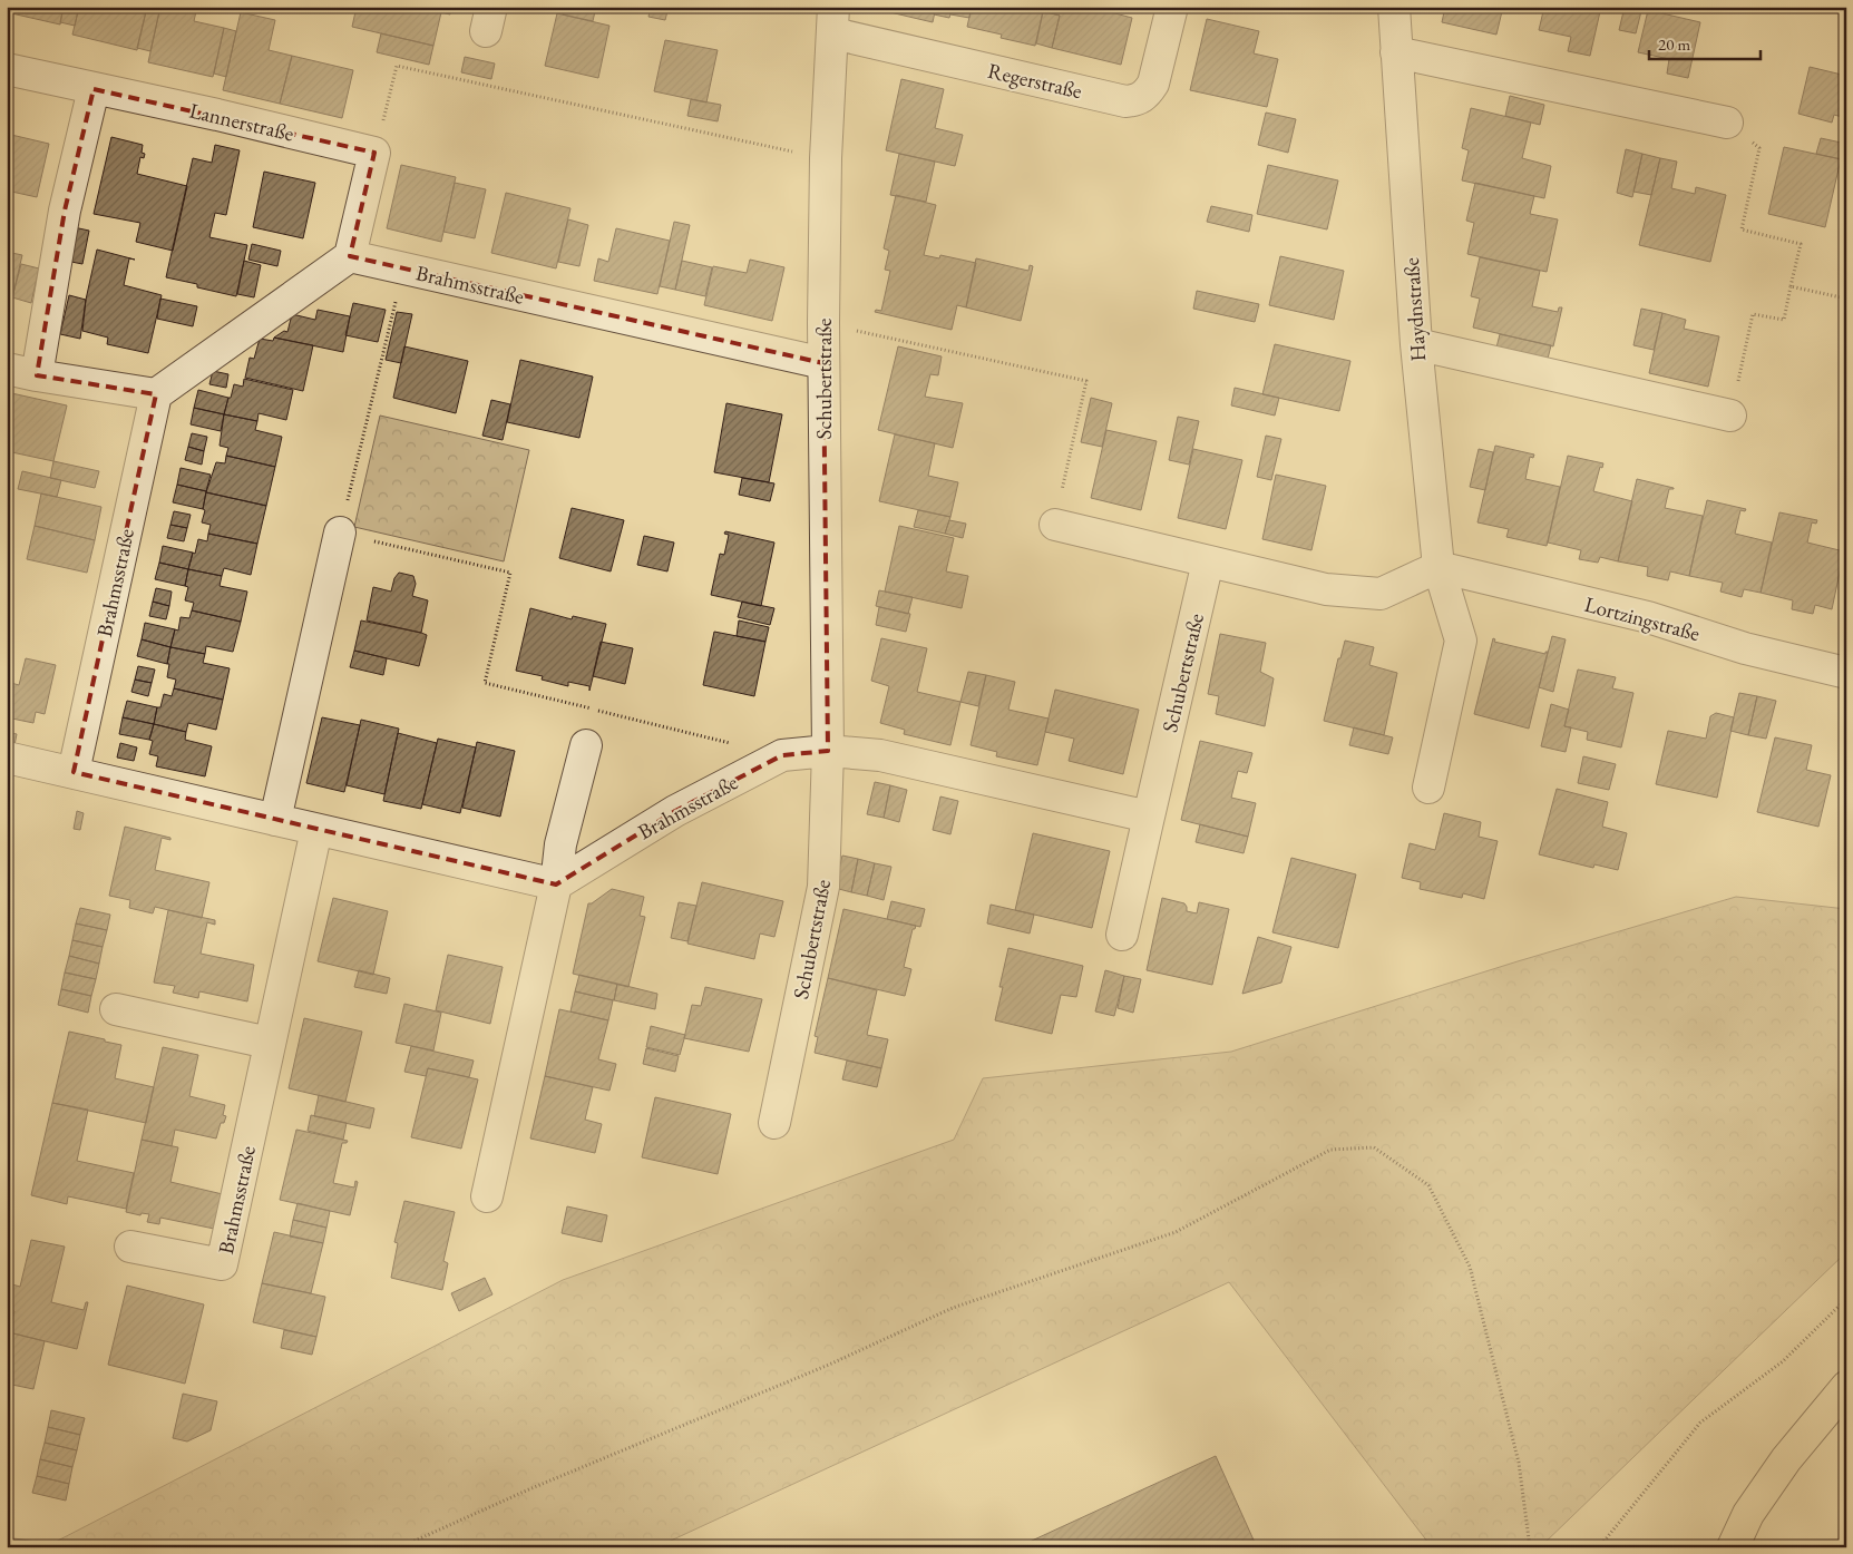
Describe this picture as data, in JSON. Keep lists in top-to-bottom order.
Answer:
{
  "streets": {
    "street": [
      "Regerstraße",
      "Lannerstraße",
      "Brahmsstraße",
      "Haydnstraße",
      "Schubertstraße",
      "Lortzingstraße"
    ]
  },
  "crossings": [
    ["Regerstraße", "Schubertstraße"],
    ["Brahmsstraße", "Schubertstraße"],
    ["Haydnstraße", "Lortzingstraße"]
  ],
  "scale_bar": "20 m"
}
